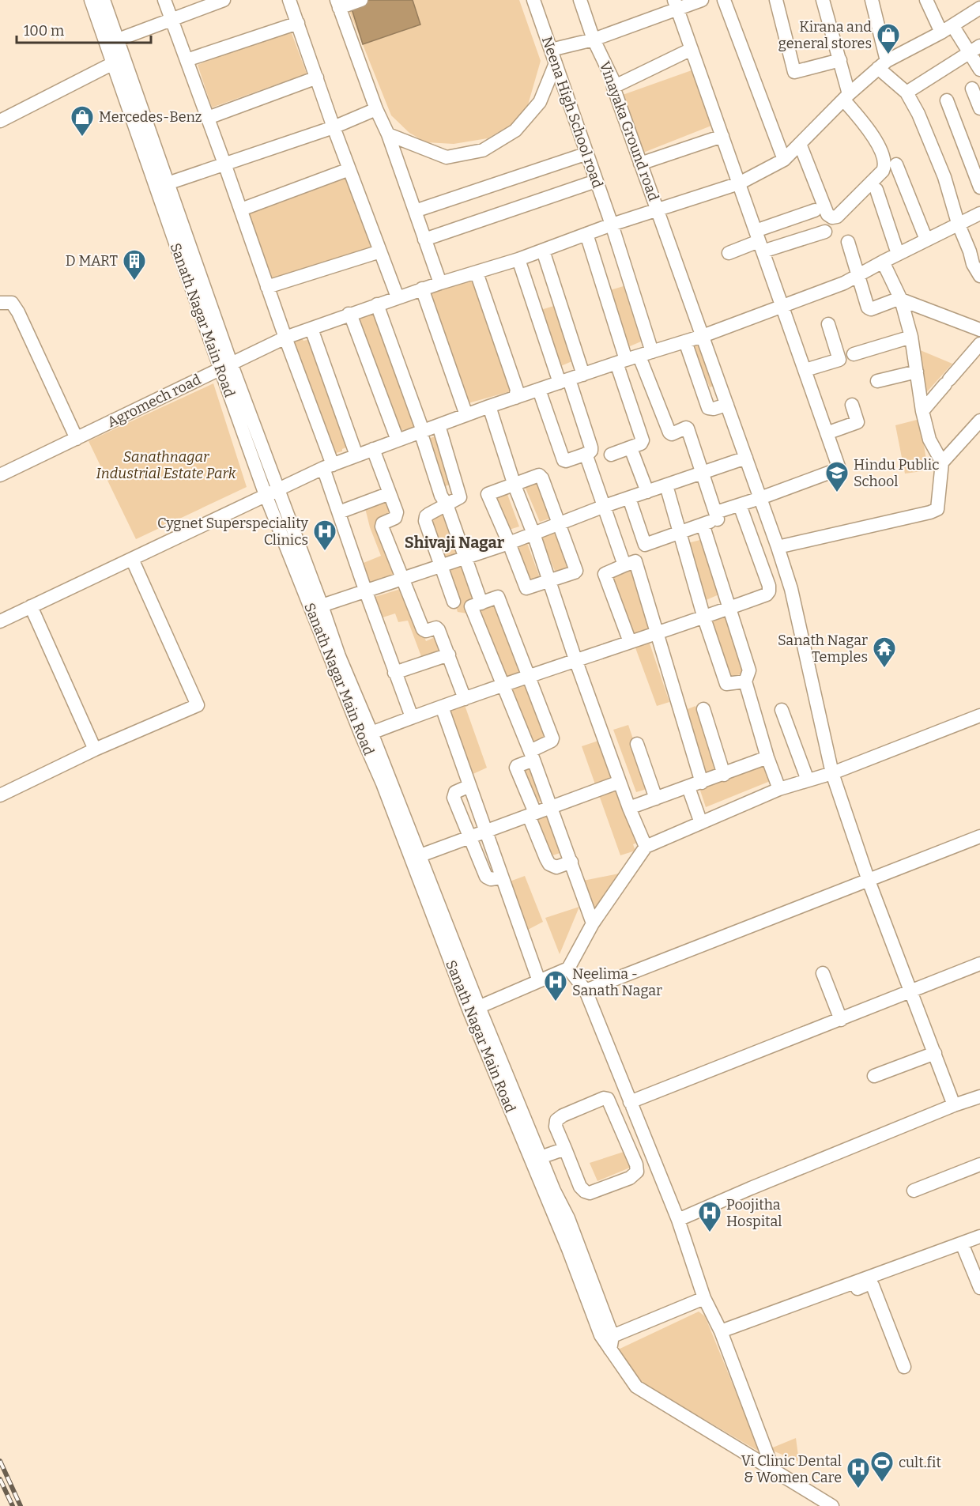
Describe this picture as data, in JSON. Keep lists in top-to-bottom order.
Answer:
{
  "streets": {
    "street": [
      "Neena High School road",
      "Vinayaka Ground road",
      "Sanath Nagar Main Road",
      "Agromech road"
    ]
  },
  "crossings": [
    ["Neena High School road", "Agromech road"],
    ["Vinayaka Ground road", "Agromech road"],
    ["Sanath Nagar Main Road", "Agromech road"]
  ],
  "districts": ["Shivaji Nagar"],
  "parks": ["Sanathnagar Industrial Estate Park"],
  "places": {
    "shop": ["Kirana and general stores", "Mercedes-Benz"],
    "building": ["D MART"],
    "school or university": ["Hindu Public School"],
    "hospital": [
      "Cygnet Superspeciality Clinics",
      "Neelima - Sanath Nagar",
      "Poojitha Hospital",
      "Vi Clinic Dental & Women Care"
    ],
    "temple": ["Sanath Nagar Temples"],
    "sports": ["cult.fit"]
  },
  "scale_bar": "100 m"
}
